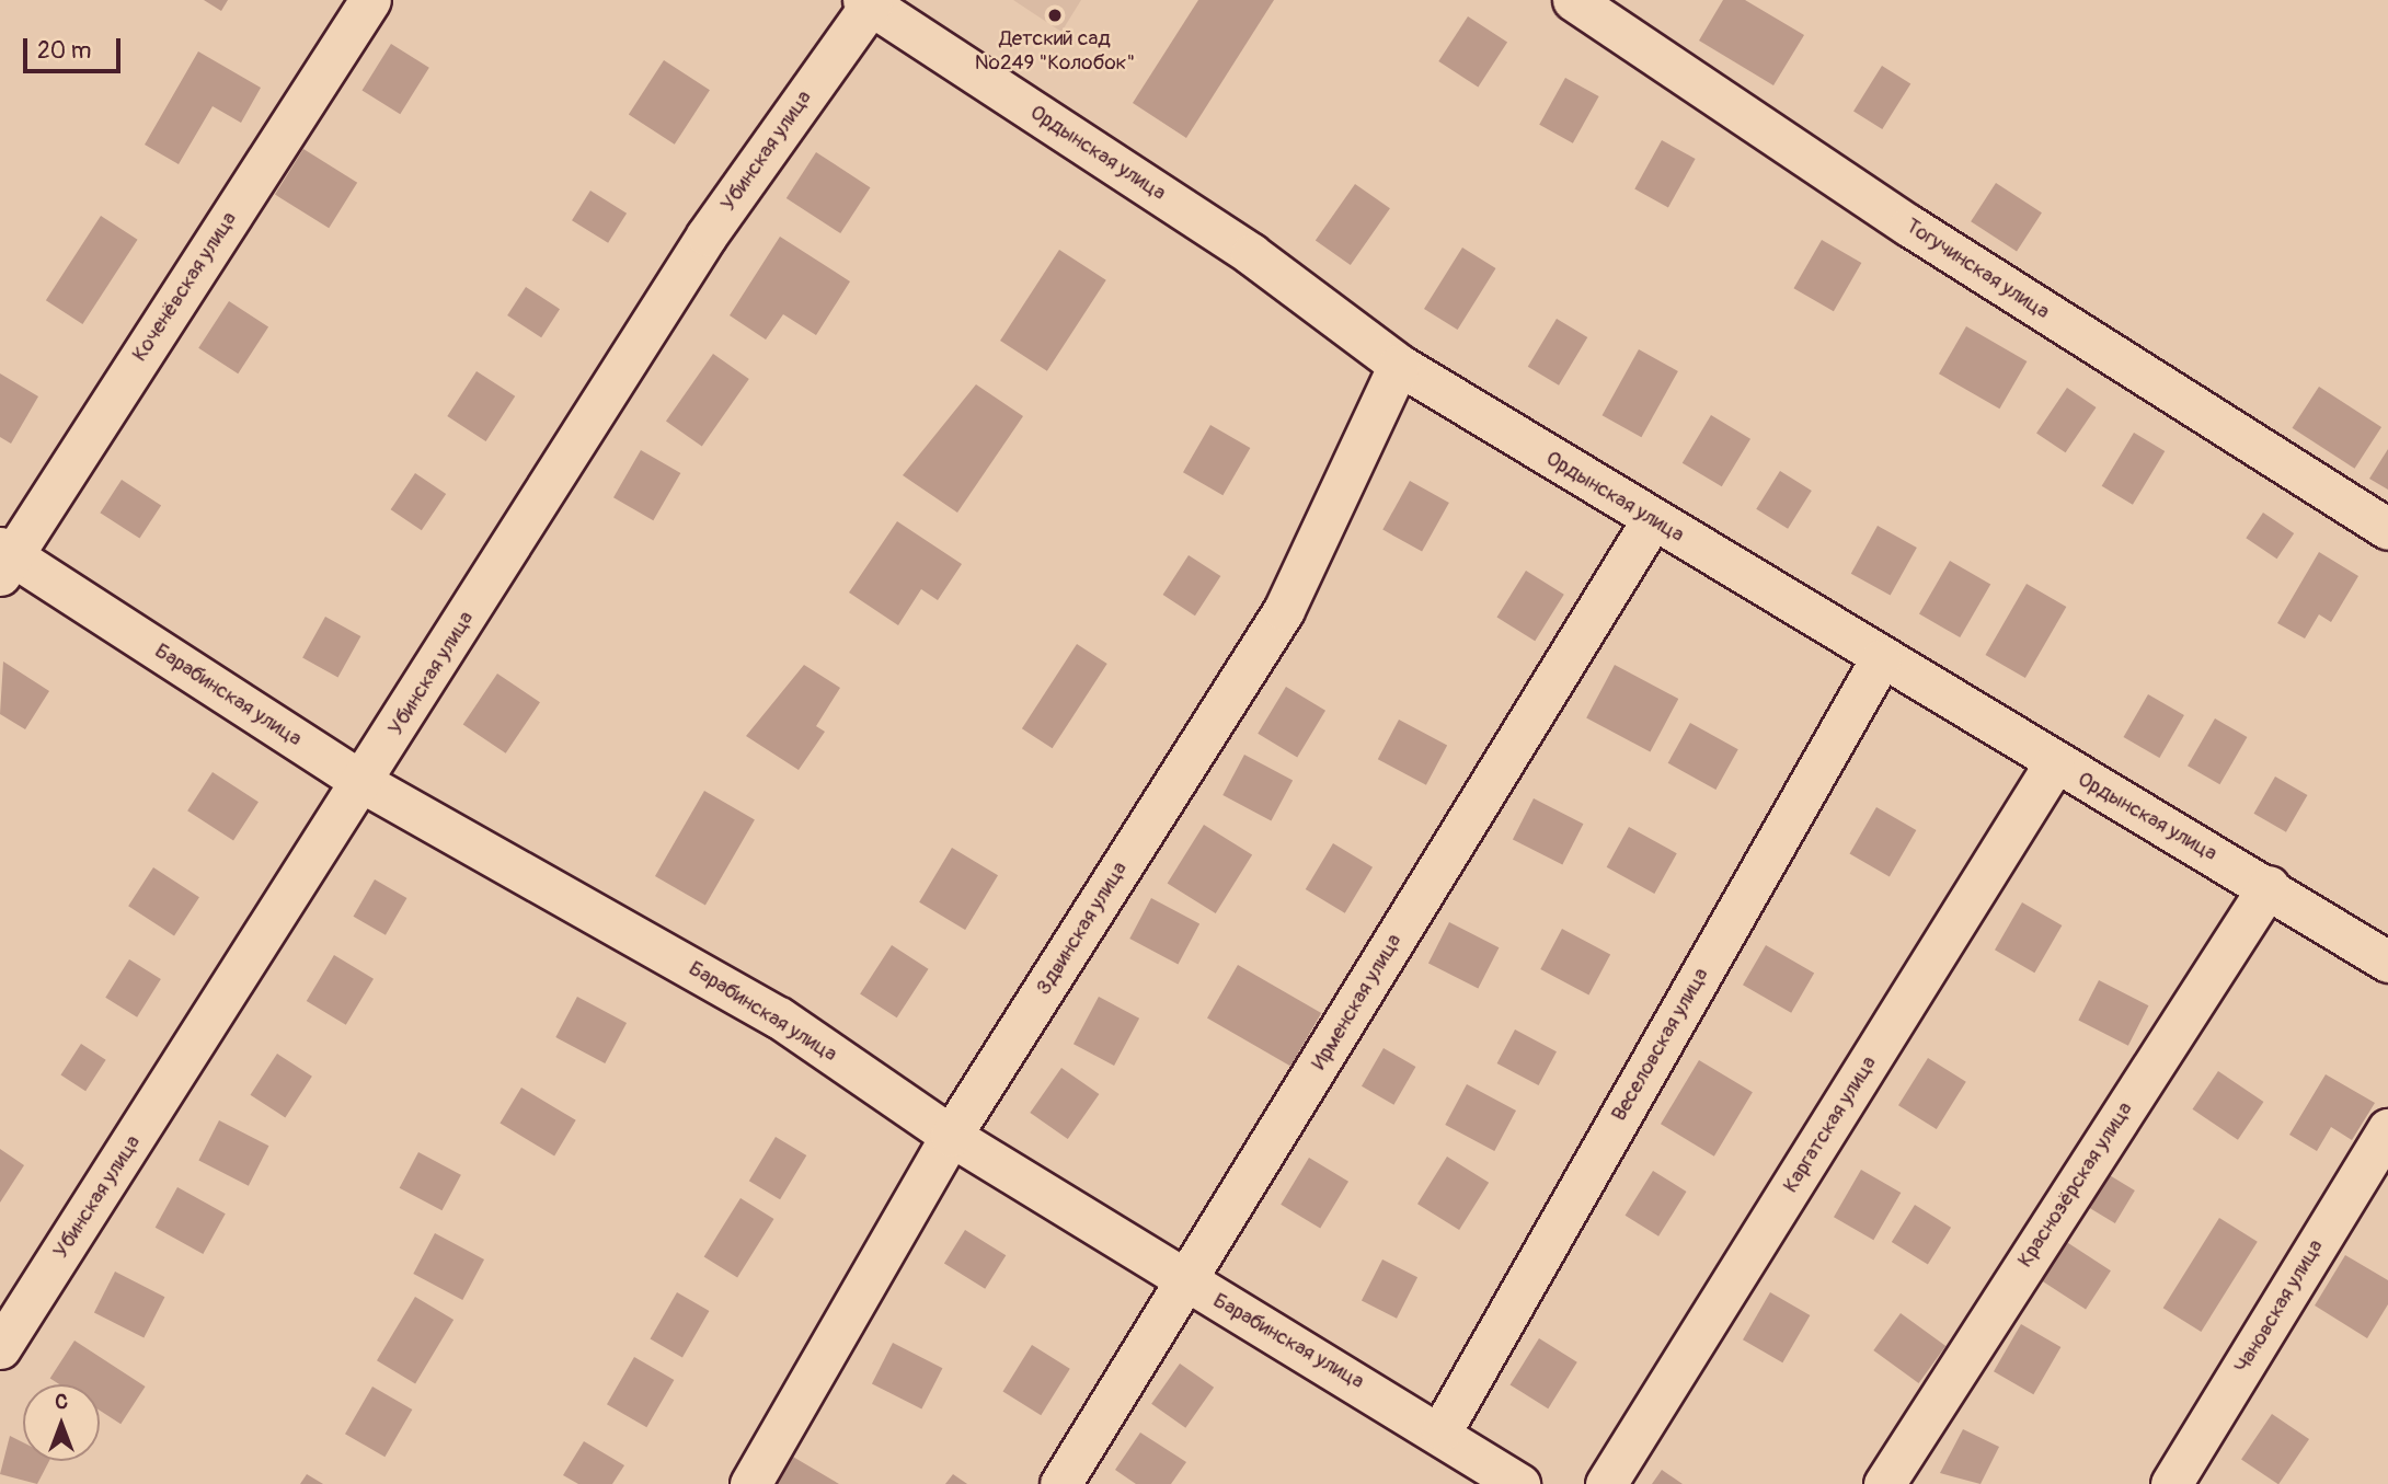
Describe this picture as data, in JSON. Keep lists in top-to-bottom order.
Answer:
{
  "streets": {
    "street": [
      "Убинская улица",
      "Ордынская улица",
      "Тогучинская улица",
      "Коченёвская улица",
      "Барабинская улица",
      "Здвинская улица",
      "Ирменская улица",
      "Веселовская улица",
      "Каргатская улица",
      "Краснозёрская улица",
      "Чановская улица"
    ]
  },
  "crossings": [
    ["Убинская улица", "Ордынская улица"],
    ["Убинская улица", "Барабинская улица"],
    ["Ордынская улица", "Здвинская улица"],
    ["Ордынская улица", "Ирменская улица"],
    ["Ордынская улица", "Веселовская улица"],
    ["Ордынская улица", "Каргатская улица"],
    ["Ордынская улица", "Краснозёрская улица"],
    ["Коченёвская улица", "Барабинская улица"],
    ["Барабинская улица", "Здвинская улица"],
    ["Барабинская улица", "Ирменская улица"],
    ["Барабинская улица", "Веселовская улица"]
  ],
  "places": ["Детский сад №249 \"Колобок\""],
  "scale_bar": "20 m",
  "north": "top"
}
